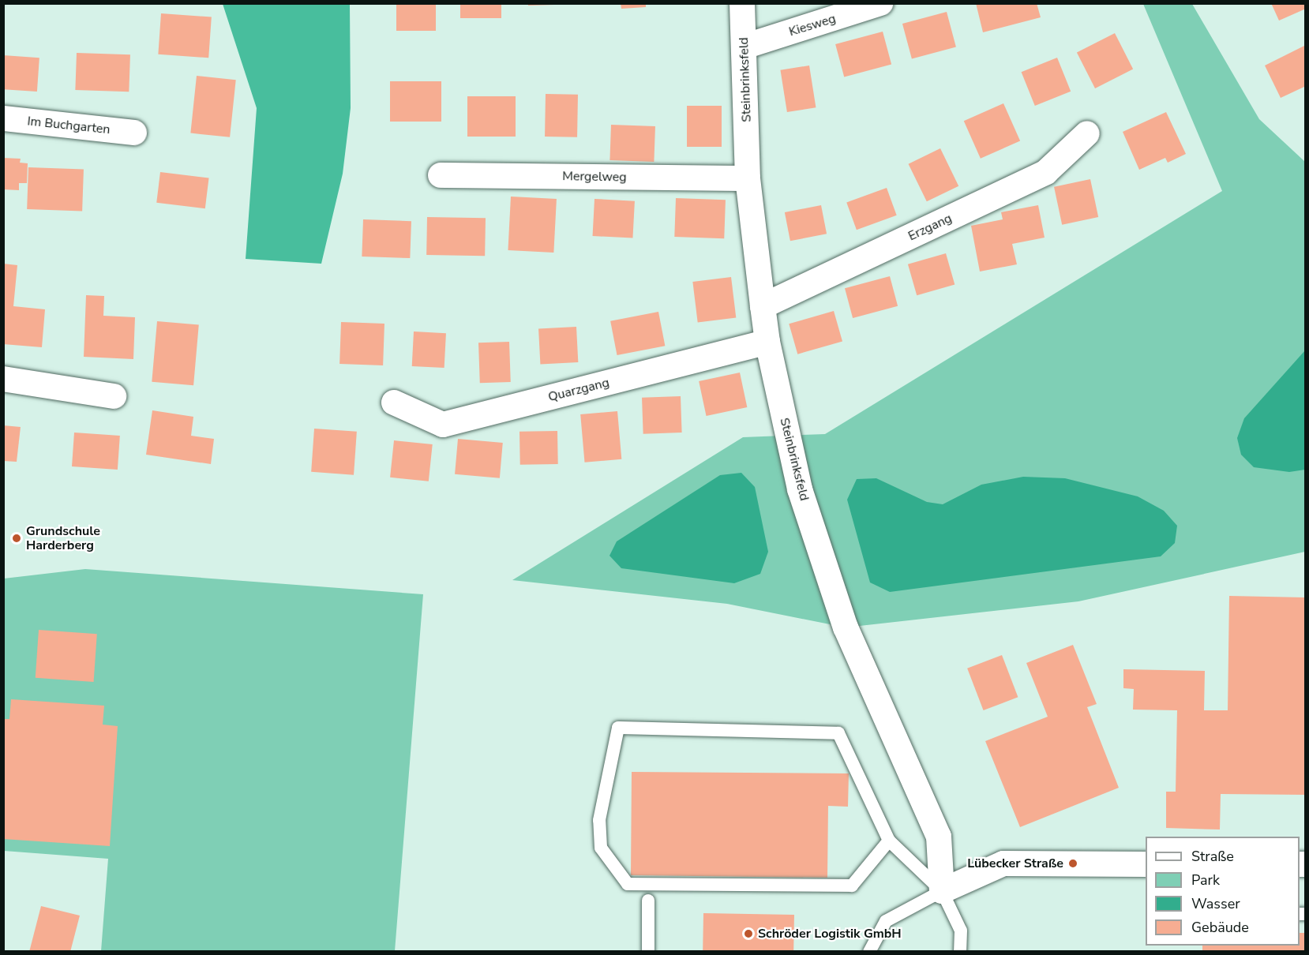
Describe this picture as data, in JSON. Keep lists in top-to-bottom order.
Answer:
{
  "streets": {
    "street": [
      "Kiesweg",
      "Steinbrinksfeld",
      "Im Buchgarten",
      "Mergelweg",
      "Erzgang",
      "Quarzgang"
    ]
  },
  "crossings": [
    ["Kiesweg", "Steinbrinksfeld"],
    ["Steinbrinksfeld", "Mergelweg"],
    ["Steinbrinksfeld", "Erzgang"],
    ["Steinbrinksfeld", "Quarzgang"]
  ],
  "places": ["Grundschule Harderberg", "Lübecker Straße", "Schröder Logistik GmbH"],
  "legend": [
    "Straße",
    "Park",
    "Wasser",
    "Gebäude"
  ]
}
